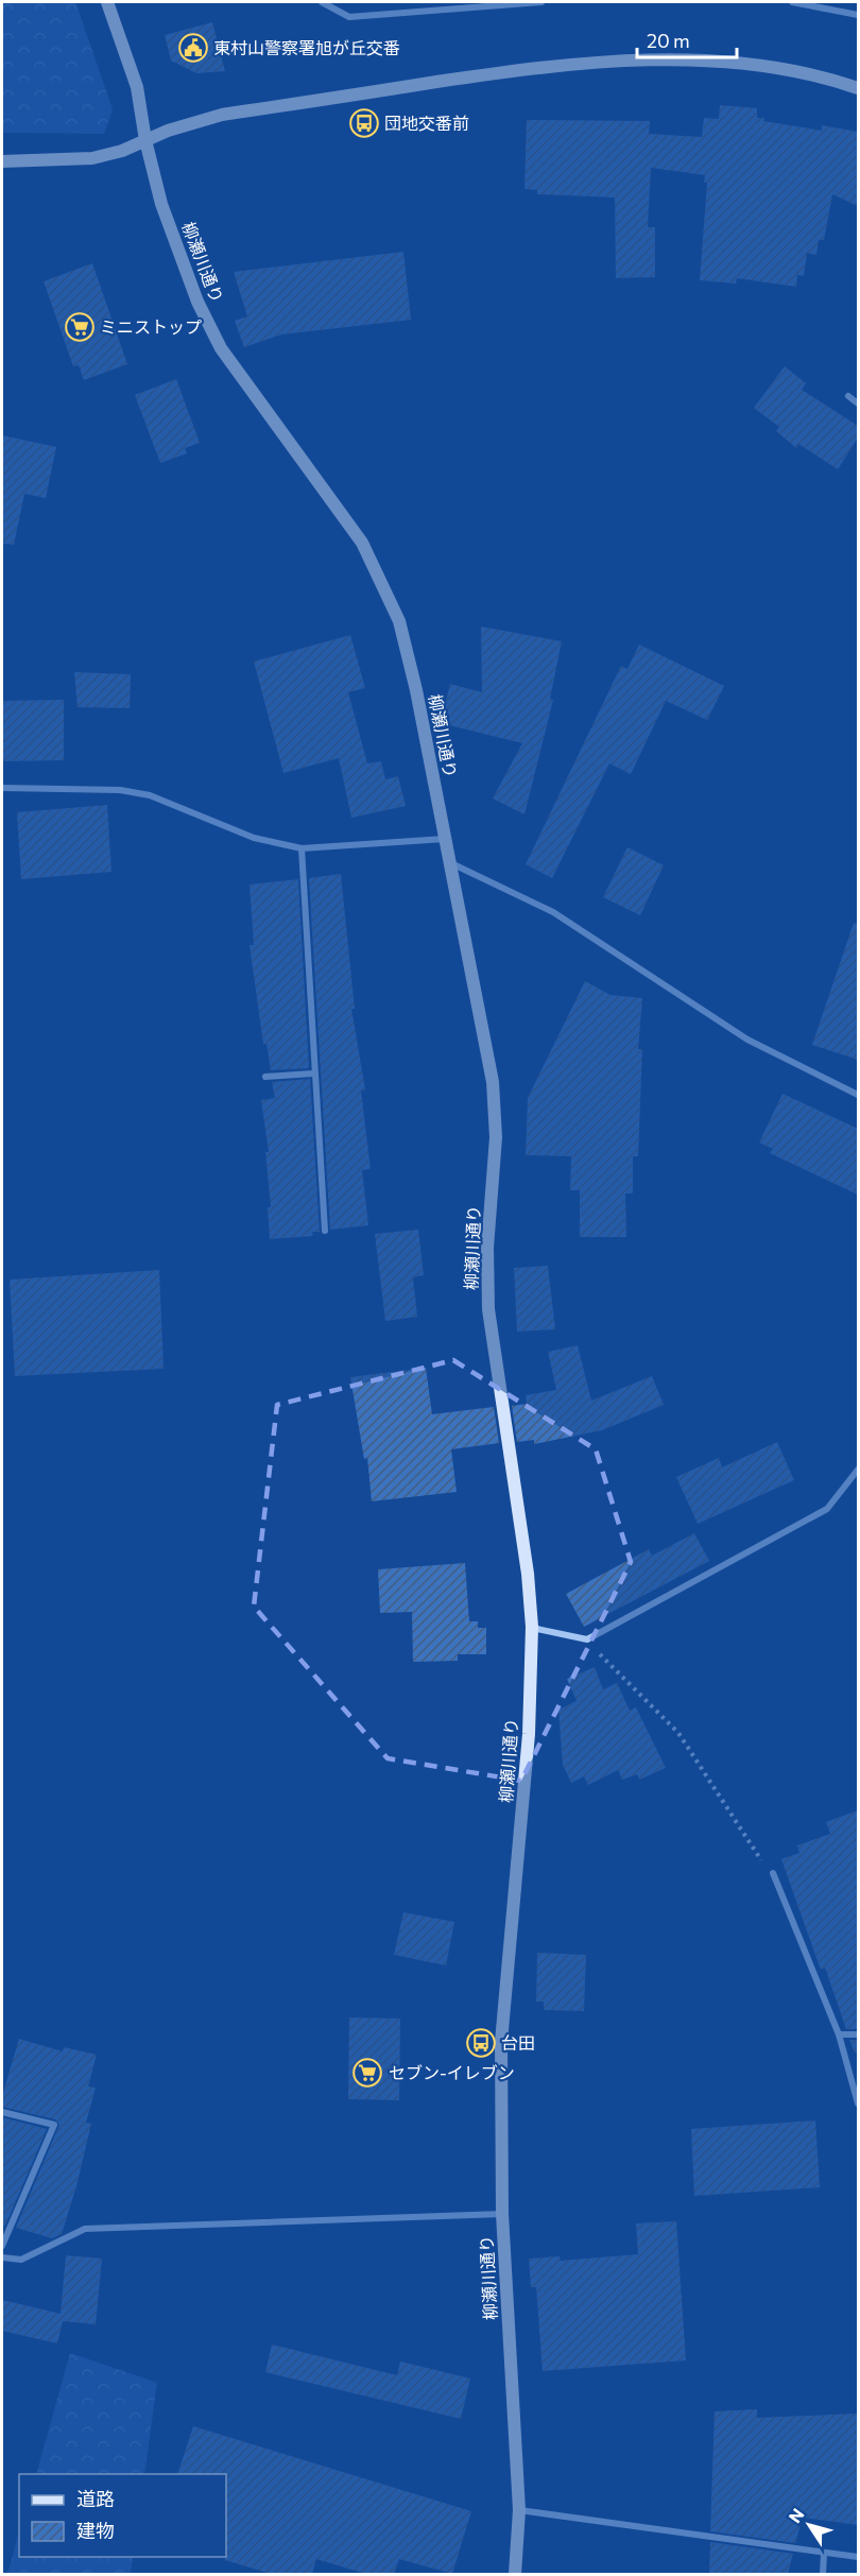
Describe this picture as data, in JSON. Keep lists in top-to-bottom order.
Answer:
{
  "streets": {
    "street": ["柳瀬川通り"]
  },
  "places": {
    "public building": ["東村山警察署旭が丘交番"],
    "bus stop": ["団地交番前", "台田"],
    "supermarket": ["ミニストップ", "セブン-イレブン"]
  },
  "legend": ["道路", "建物"],
  "scale_bar": "20 m",
  "north": "top left"
}
